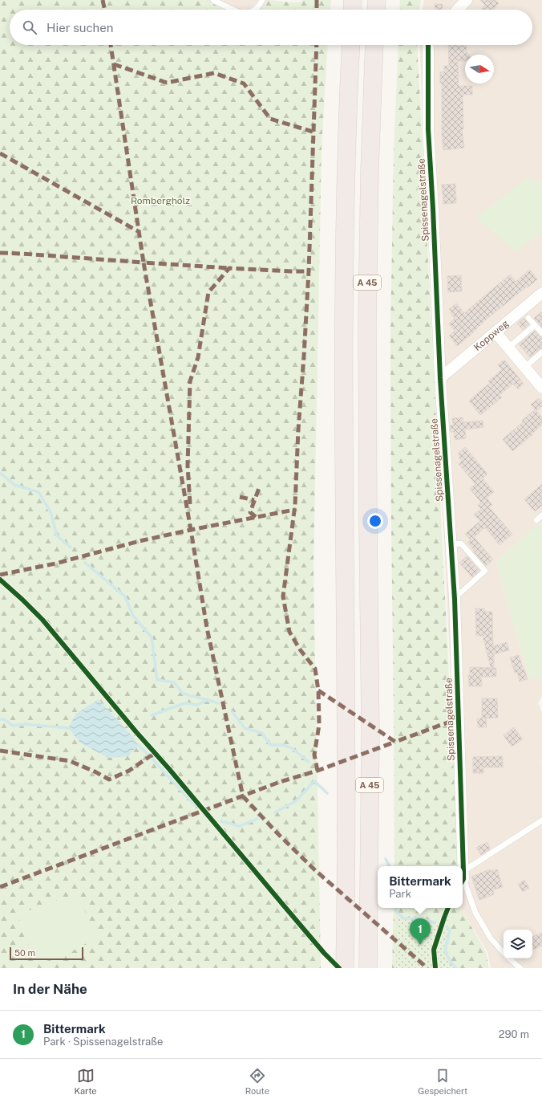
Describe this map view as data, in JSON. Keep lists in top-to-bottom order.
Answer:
{
  "streets": {
    "highway": ["A 45"],
    "street": ["Spissenagelstraße", "Koppweg"]
  },
  "crossings": [
    ["Spissenagelstraße", "Koppweg"]
  ],
  "parks": ["Rombergholz"],
  "scale_bar": "50 m",
  "north": "right",
  "page": {
    "search": "Hier suchen",
    "popup": ["Bittermark", "Park"],
    "pins": "1",
    "scale": "50 m",
    "heading": "In der Nähe",
    "list": [
      {
        "mark": "1",
        "name": "Bittermark",
        "note": "Park · Spissenagelstraße",
        "value": "290 m"
      }
    ],
    "nav": ["Karte", "Route", "Gespeichert"]
  }
}
